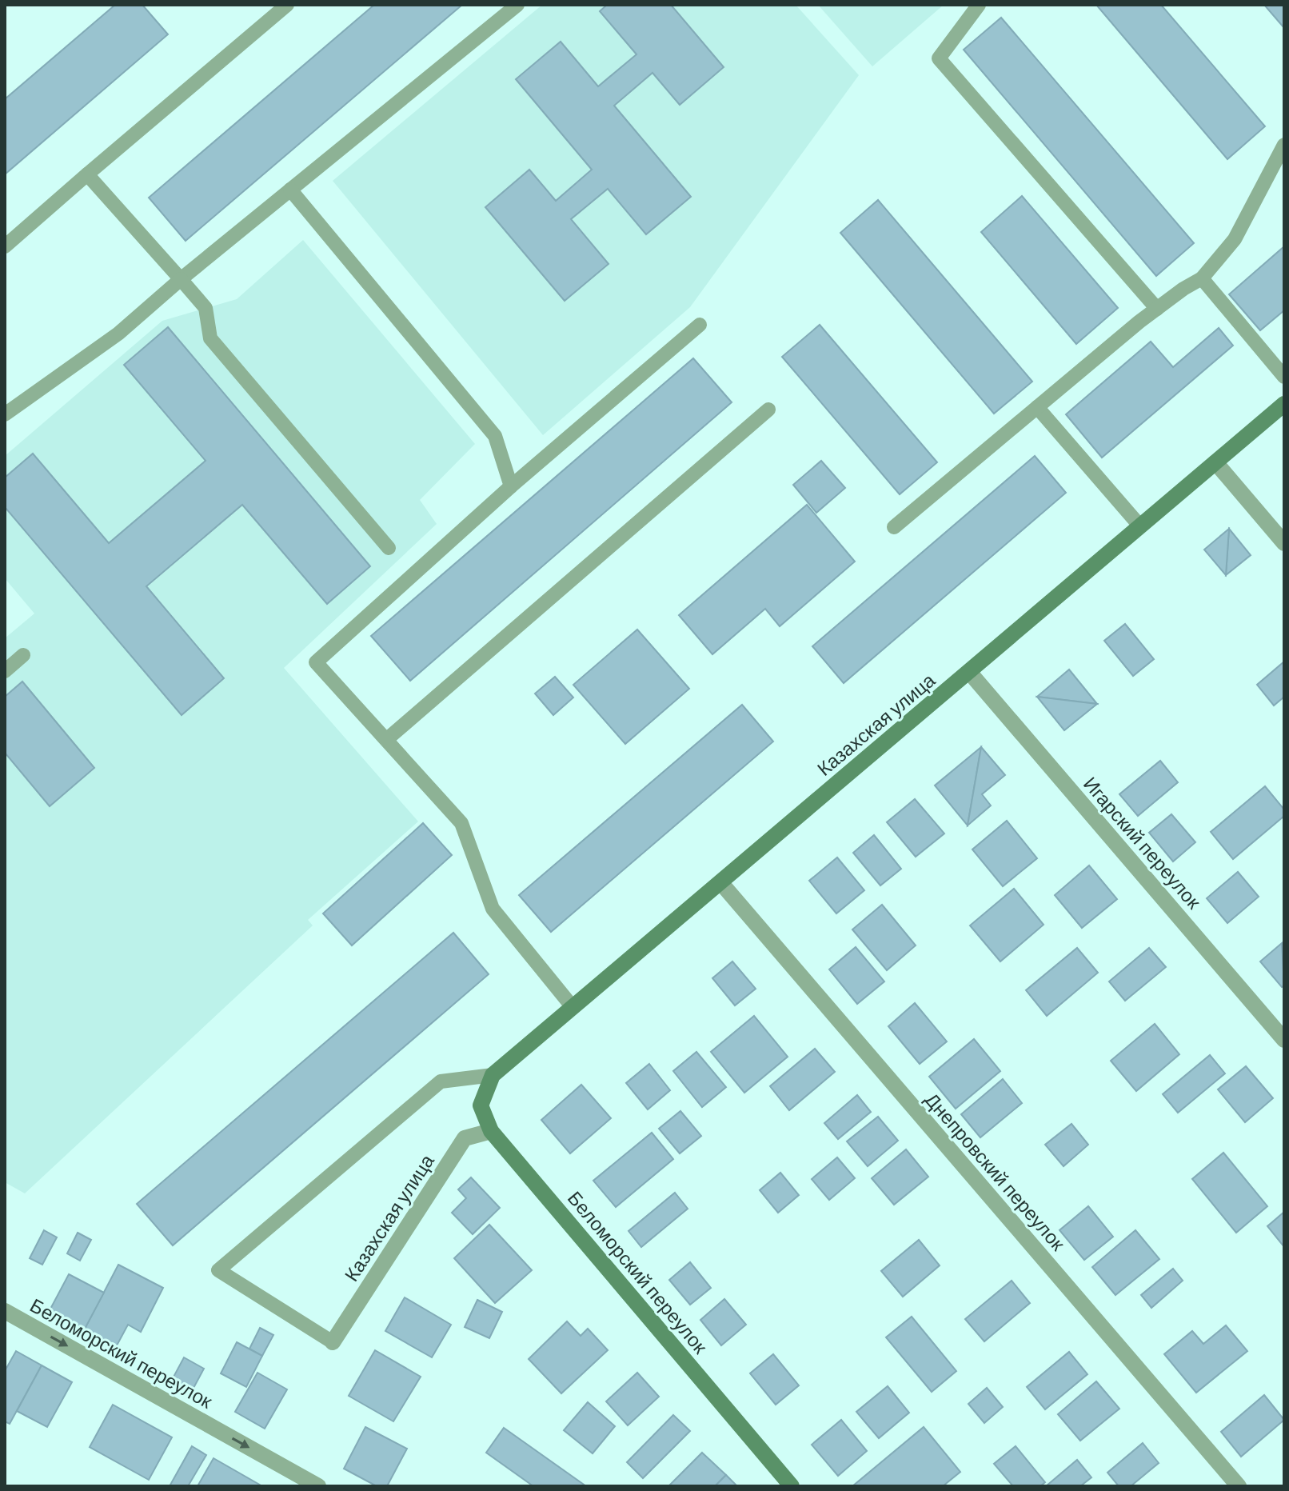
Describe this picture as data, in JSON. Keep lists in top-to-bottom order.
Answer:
{
  "streets": {
    "main road": ["Казахская улица", "Беломорский переулок"],
    "street": ["Игарский переулок", "Днепровский переулок"]
  },
  "crossings": [
    ["Казахская улица", "Игарский переулок"],
    ["Казахская улица", "Днепровский переулок"],
    ["Казахская улица", "Беломорский переулок"]
  ],
  "one_way": ["Беломорский переулок"]
}
